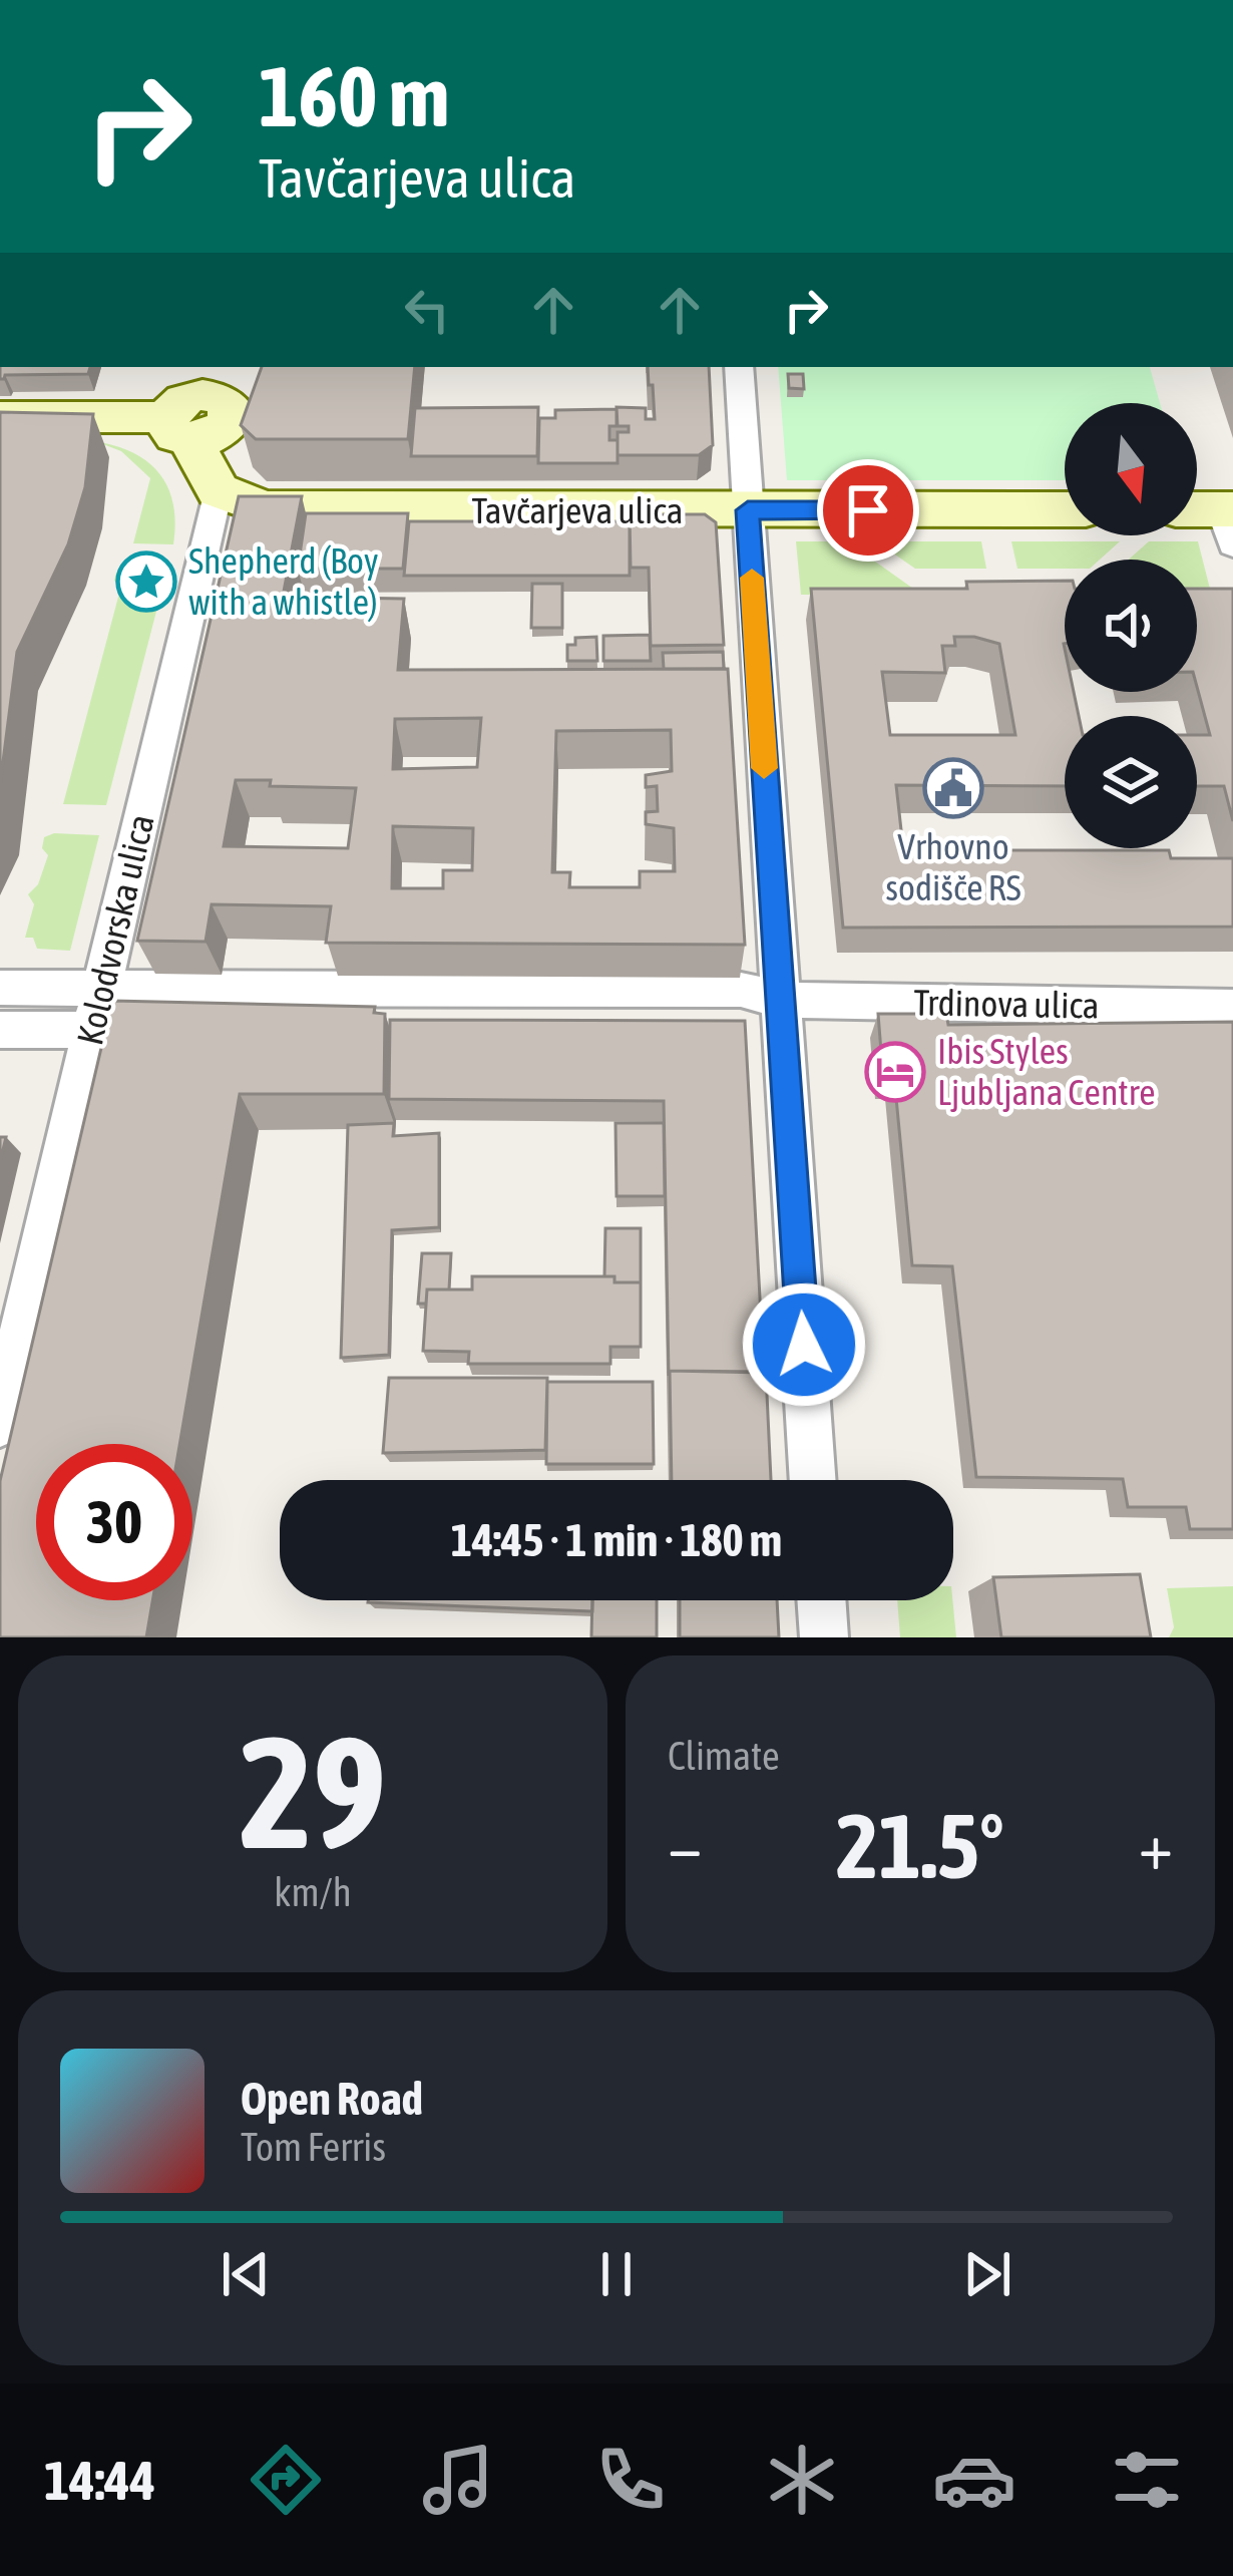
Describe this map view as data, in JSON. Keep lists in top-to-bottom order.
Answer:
{
  "streets": {
    "main road": ["Tavčarjeva ulica"],
    "street": ["Kolodvorska ulica", "Trdinova ulica"]
  },
  "crossings": [
    ["Tavčarjeva ulica", "Kolodvorska ulica"],
    ["Kolodvorska ulica", "Trdinova ulica"]
  ],
  "places": {
    "place": ["Shepherd (Boy with a whistle)"],
    "public building": ["Vrhovno sodišče RS"],
    "hotel": ["Ibis Styles Ljubljana Centre"]
  },
  "north": "bottom",
  "page": {
    "turn": ["160 m", "Tavčarjeva ulica"],
    "limit": "30",
    "trip": "14:45 · 1 min · 180 m",
    "tile": [
      ["29", "km/h"],
      "Climate"
    ],
    "heat": ["−", "21.5°", "+"],
    "song": ["Open Road", "Tom Ferris"],
    "tabs": "14:44"
  }
}
